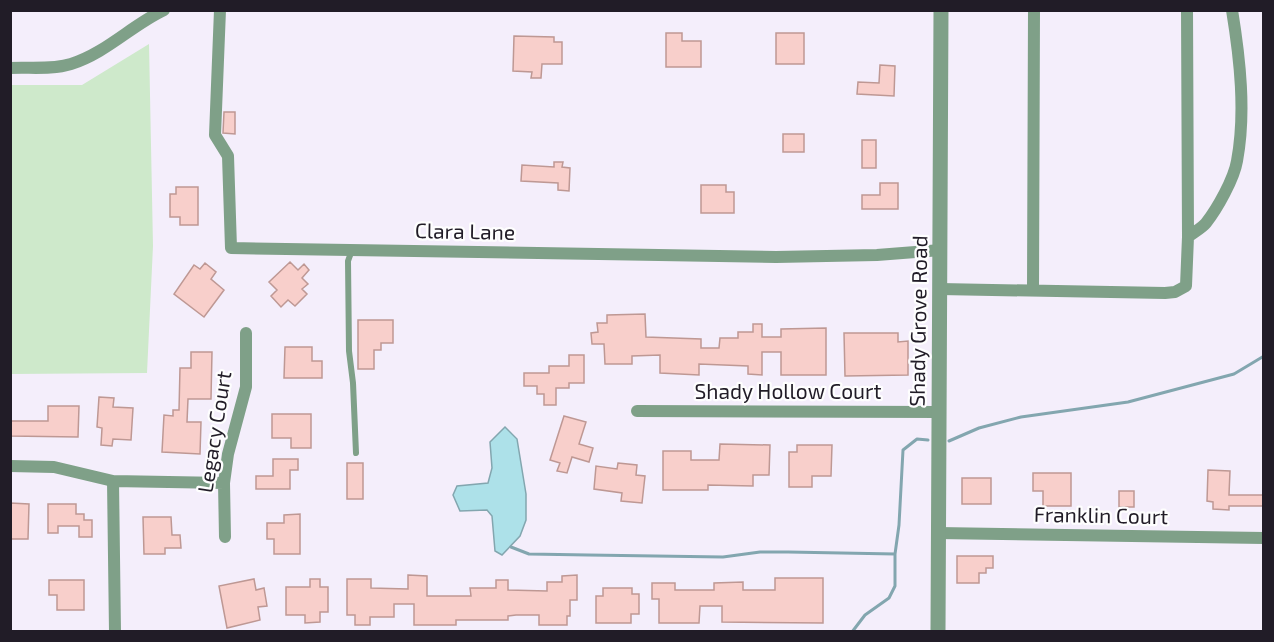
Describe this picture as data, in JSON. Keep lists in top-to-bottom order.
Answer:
{
  "streets": {
    "street": [
      "Clara Lane",
      "Shady Grove Road",
      "Shady Hollow Court",
      "Legacy Court",
      "Franklin Court"
    ]
  },
  "crossings": [
    ["Clara Lane", "Shady Grove Road"],
    ["Shady Grove Road", "Shady Hollow Court"],
    ["Shady Grove Road", "Franklin Court"]
  ]
}
